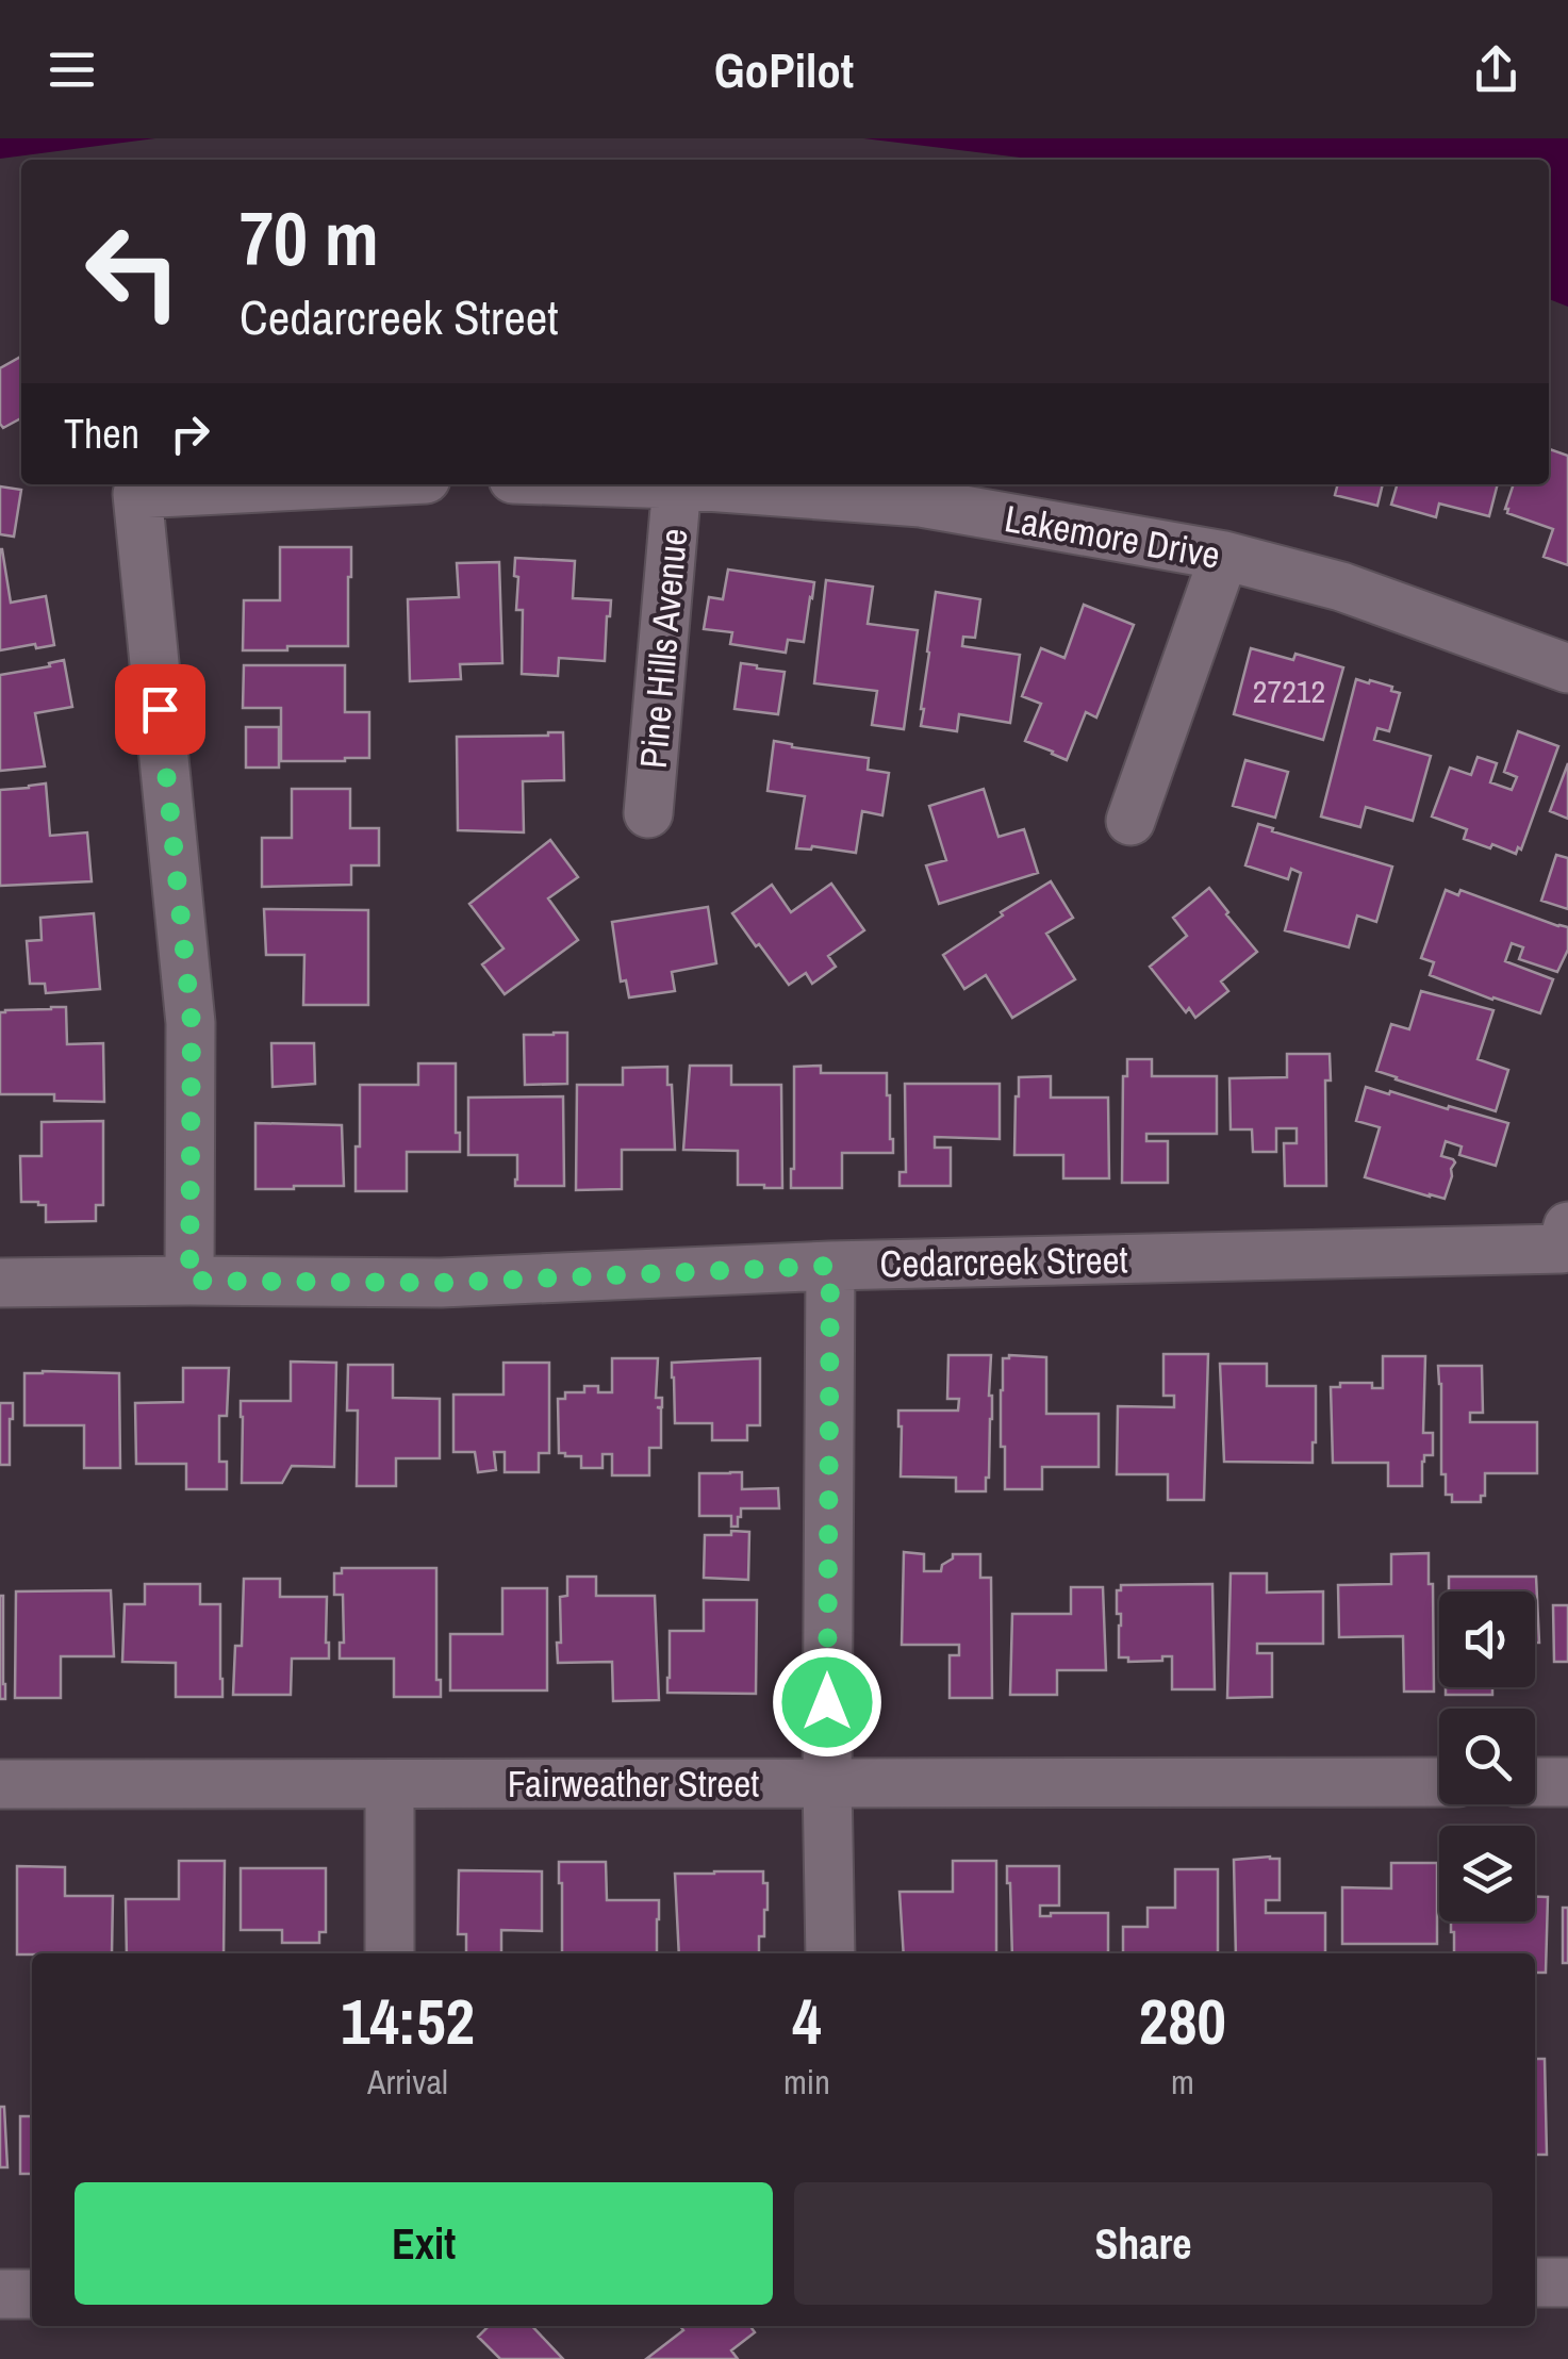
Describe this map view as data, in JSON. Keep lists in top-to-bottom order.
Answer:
{
  "streets": {
    "street": [
      "Lakemore Drive",
      "Pine Hills Avenue",
      "Cedarcreek Street",
      "Fairweather Street"
    ]
  },
  "crossings": [
    ["Lakemore Drive", "Pine Hills Avenue"]
  ],
  "house_numbers": ["27212"],
  "page": {
    "header": "GoPilot",
    "turn": ["70 m", "Cedarcreek Street"],
    "then": "Then",
    "eta": [
      "14:52",
      "Arrival",
      "4",
      "min",
      "280",
      "m"
    ],
    "buttons": ["Exit", "Share"]
  }
}
